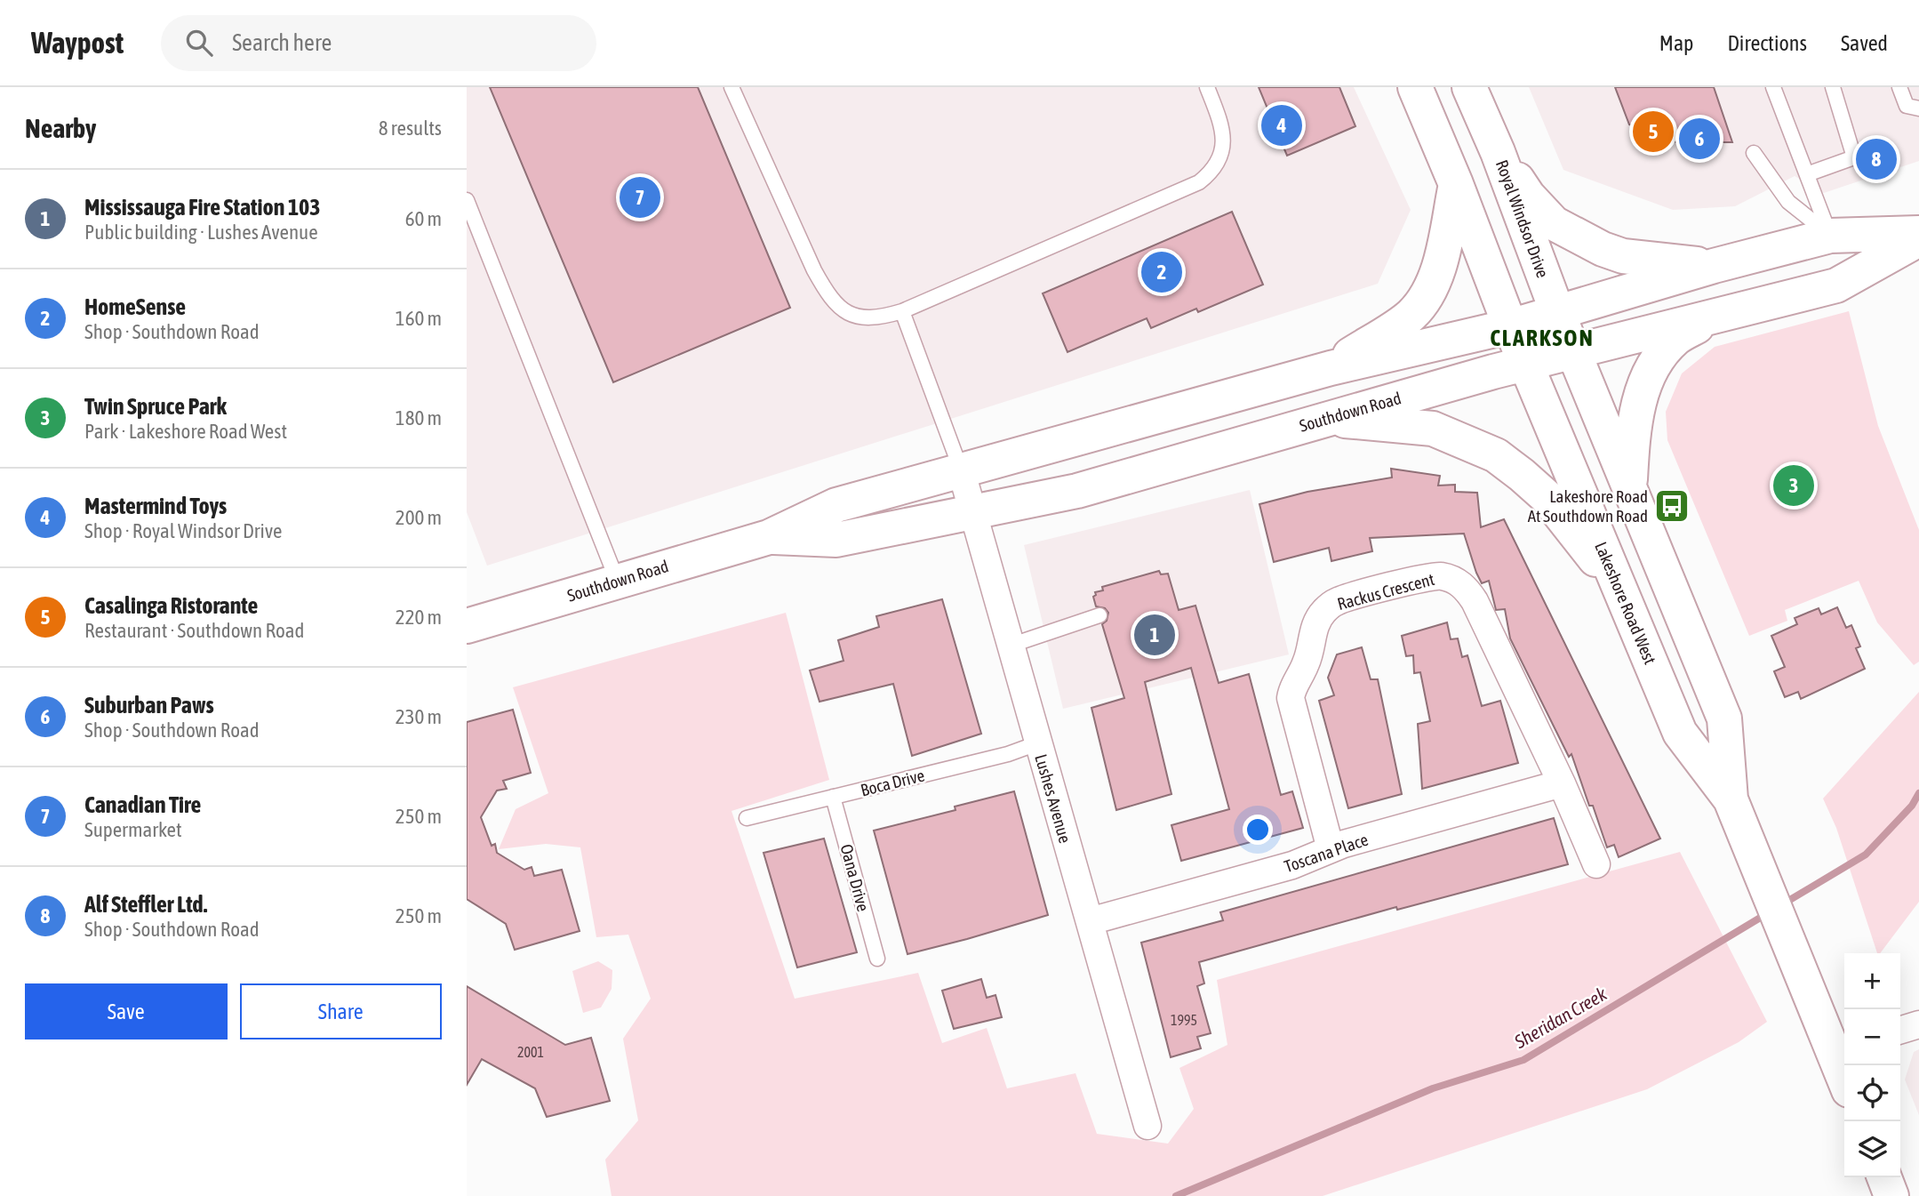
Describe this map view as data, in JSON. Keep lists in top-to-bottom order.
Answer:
{
  "streets": {
    "main road": ["Royal Windsor Drive", "Southdown Road", "Lakeshore Road West"],
    "street": ["Rackus Crescent", "Lushes Avenue", "Toscana Place"],
    "lane": ["Boca Drive", "Oana Drive"]
  },
  "crossings": [
    ["Royal Windsor Drive", "Southdown Road"],
    ["Royal Windsor Drive", "Lakeshore Road West"],
    ["Southdown Road", "Lakeshore Road West"],
    ["Southdown Road", "Lushes Avenue"],
    ["Rackus Crescent", "Toscana Place"],
    ["Boca Drive", "Lushes Avenue"],
    ["Boca Drive", "Oana Drive"],
    ["Lushes Avenue", "Toscana Place"]
  ],
  "districts": ["CLARKSON"],
  "water": ["Sheridan Creek"],
  "places": {
    "bus stop": ["Lakeshore Road At Southdown Road"]
  },
  "house_numbers": ["1995", "2001"],
  "page": {
    "header": "Waypost",
    "search": "Search here",
    "nav": ["Map", "Directions", "Saved"],
    "heading": ["Nearby", "8 results"],
    "pins": [
      "4",
      "5",
      "6",
      "8",
      "7",
      "2",
      "3",
      "1"
    ],
    "list": [
      {
        "mark": "1",
        "name": "Mississauga Fire Station 103",
        "note": "Public building · Lushes Avenue",
        "value": "60 m"
      },
      {
        "mark": "2",
        "name": "HomeSense",
        "note": "Shop · Southdown Road",
        "value": "160 m"
      },
      {
        "mark": "3",
        "name": "Twin Spruce Park",
        "note": "Park · Lakeshore Road West",
        "value": "180 m"
      },
      {
        "mark": "4",
        "name": "Mastermind Toys",
        "note": "Shop · Royal Windsor Drive",
        "value": "200 m"
      },
      {
        "mark": "5",
        "name": "Casalinga Ristorante",
        "note": "Restaurant · Southdown Road",
        "value": "220 m"
      },
      {
        "mark": "6",
        "name": "Suburban Paws",
        "note": "Shop · Southdown Road",
        "value": "230 m"
      },
      {
        "mark": "7",
        "name": "Canadian Tire",
        "note": "Supermarket",
        "value": "250 m"
      },
      {
        "mark": "8",
        "name": "Alf Steffler Ltd.",
        "note": "Shop · Southdown Road",
        "value": "250 m"
      }
    ],
    "map_buttons": ["+", "−"],
    "buttons": ["Save", "Share"]
  }
}
